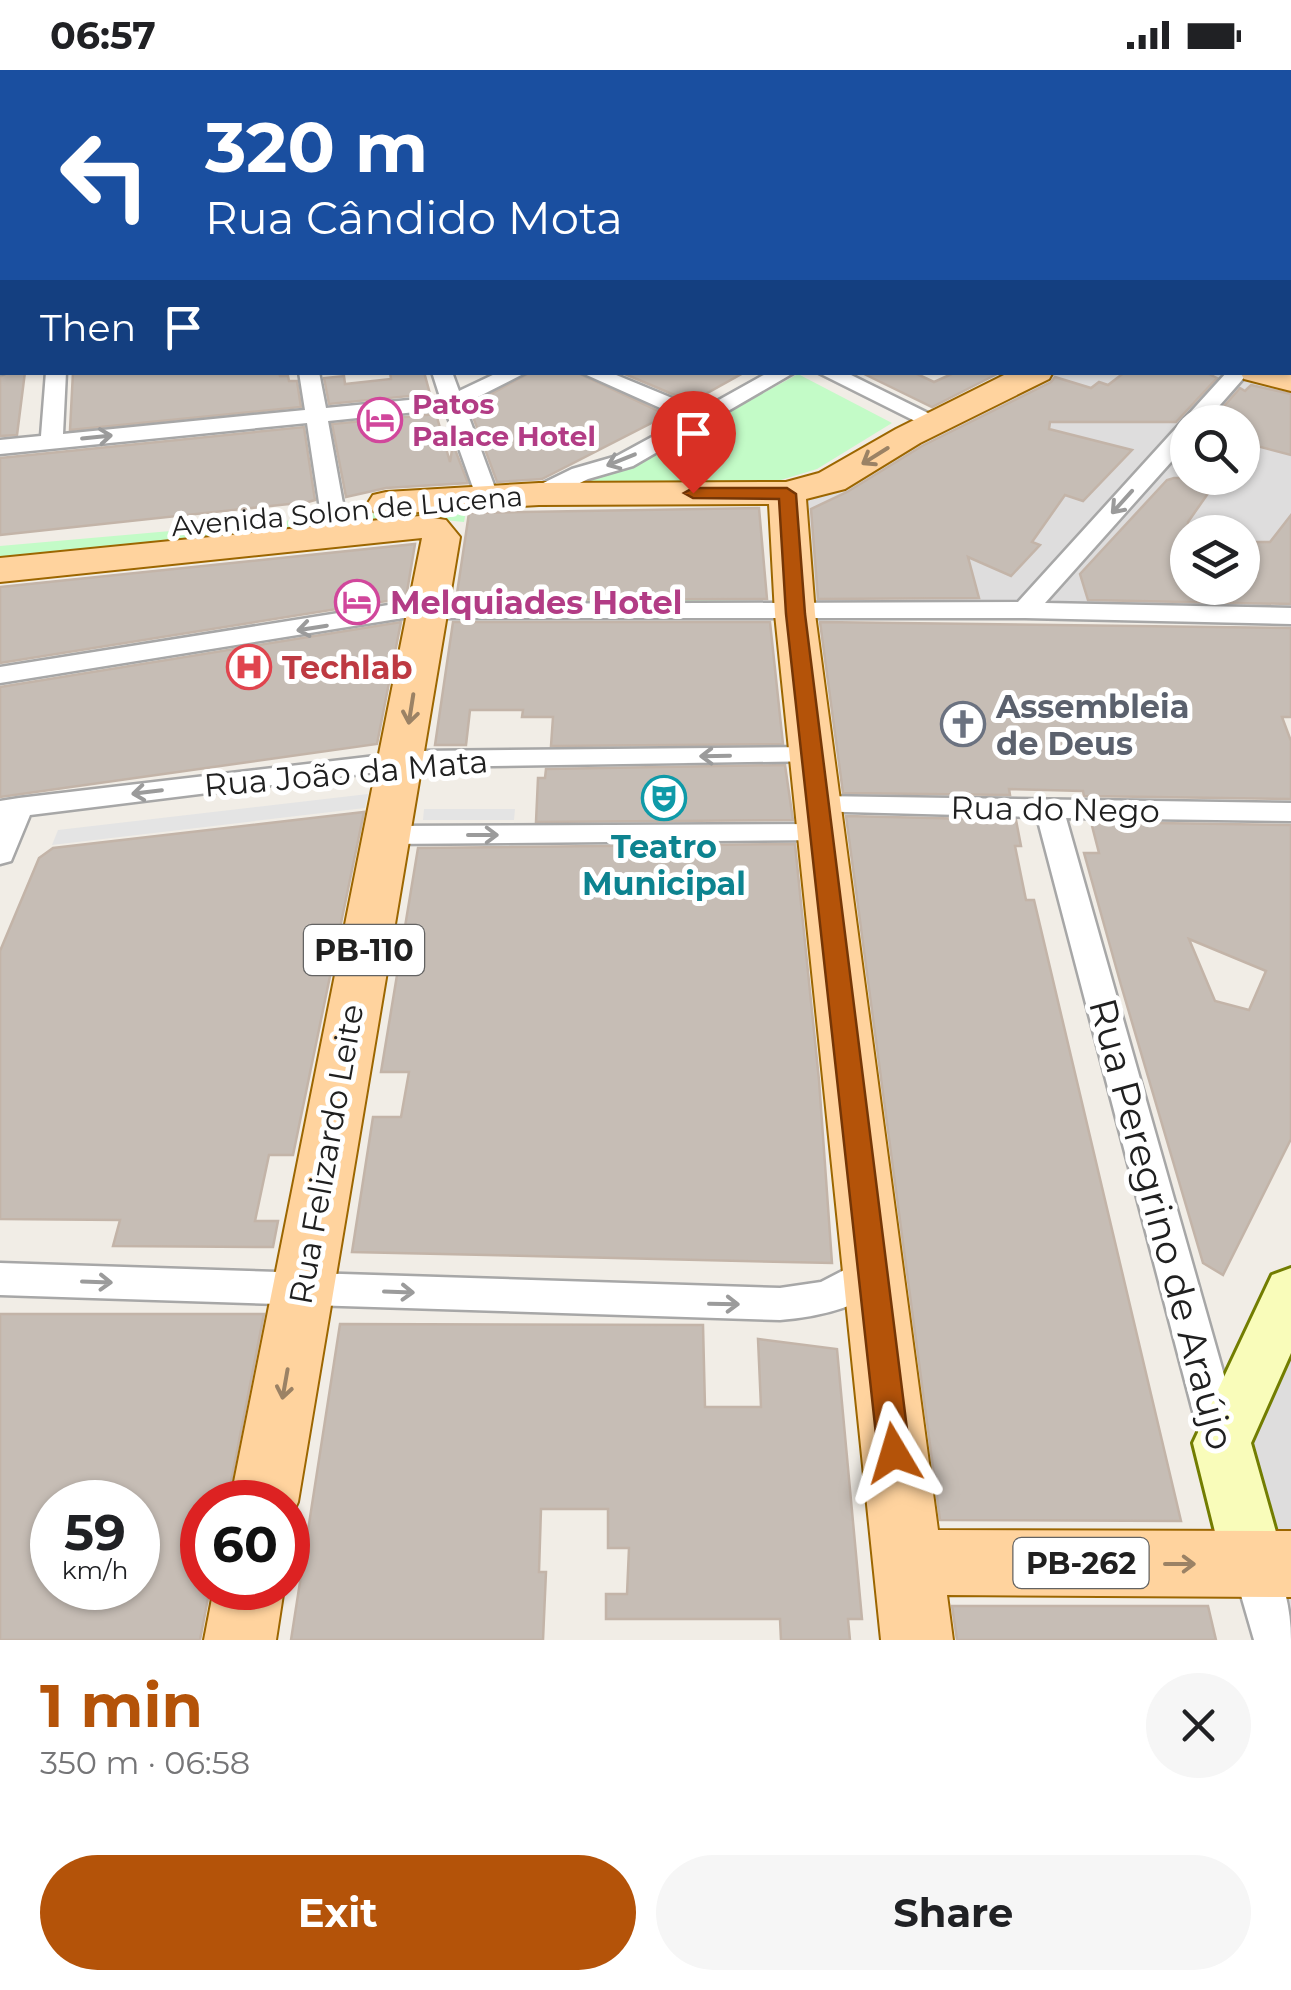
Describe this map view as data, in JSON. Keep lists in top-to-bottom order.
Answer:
{
  "streets": {
    "main road": [
      "Avenida Solon de Lucena",
      "PB-110",
      "Rua Felizardo Leite",
      "Rua Peregrino de Araújo",
      "PB-262"
    ],
    "street": ["Rua João da Mata", "Rua do Nego"]
  },
  "crossings": [
    ["Avenida Solon de Lucena", "Rua Felizardo Leite"],
    ["Rua João da Mata", "Rua Felizardo Leite"],
    ["Rua do Nego", "Rua Felizardo Leite"],
    ["Rua do Nego", "Rua Peregrino de Araújo"],
    ["Rua Peregrino de Araújo", "PB-262"]
  ],
  "places": {
    "hotel": ["Patos Palace Hotel", "Melquiades Hotel"],
    "hospital": ["Techlab"],
    "church": ["Assembleia de Deus"],
    "theatre": ["Teatro Municipal"]
  },
  "page": {
    "status": "06:57",
    "turn": ["320 m", "Rua Cândido Mota"],
    "then": "Then",
    "speed": "59 km/h",
    "limit": "60",
    "heading": ["1 min", "350 m · 06:58"],
    "buttons": ["Exit", "Share"]
  }
}
